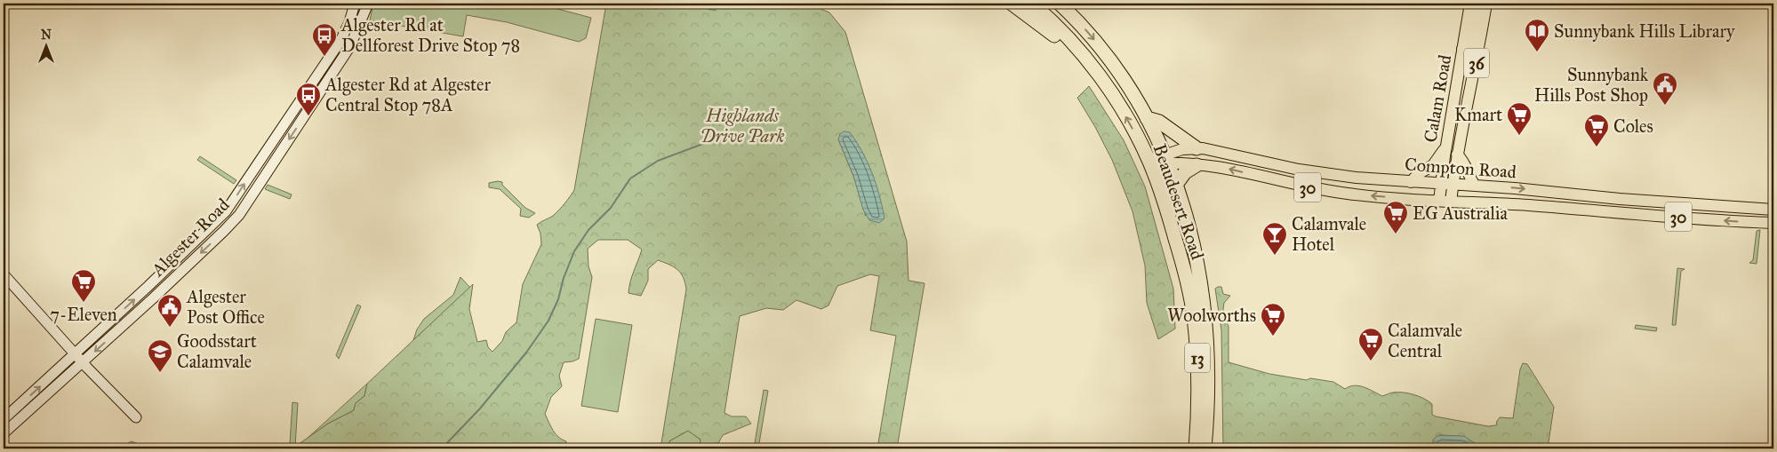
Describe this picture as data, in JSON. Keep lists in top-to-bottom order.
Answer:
{
  "streets": {
    "highway": ["30", "Beaudesert Road", "13"],
    "main road": [
      "36",
      "Calam Road",
      "Compton Road",
      "Algester Road"
    ]
  },
  "crossings": [
    ["Calam Road", "Compton Road"],
    ["Compton Road", "30"],
    ["Compton Road", "Beaudesert Road"],
    ["30", "Beaudesert Road"]
  ],
  "parks": ["Highlands Drive Park"],
  "places": {
    "library": ["Sunnybank Hills Library"],
    "bus stop": ["Algester Rd at Dellforest Drive Stop 78", "Algester Rd at Algester Central Stop 78A"],
    "public building": ["Sunnybank Hills Post Shop", "Algester Post Office"],
    "supermarket": [
      "Kmart",
      "Coles",
      "EG Australia",
      "7-Eleven",
      "Woolworths",
      "Calamvale Central"
    ],
    "bar": ["Calamvale Hotel"],
    "school or university": ["Goodsstart Calamvale"]
  },
  "north": "top"
}
